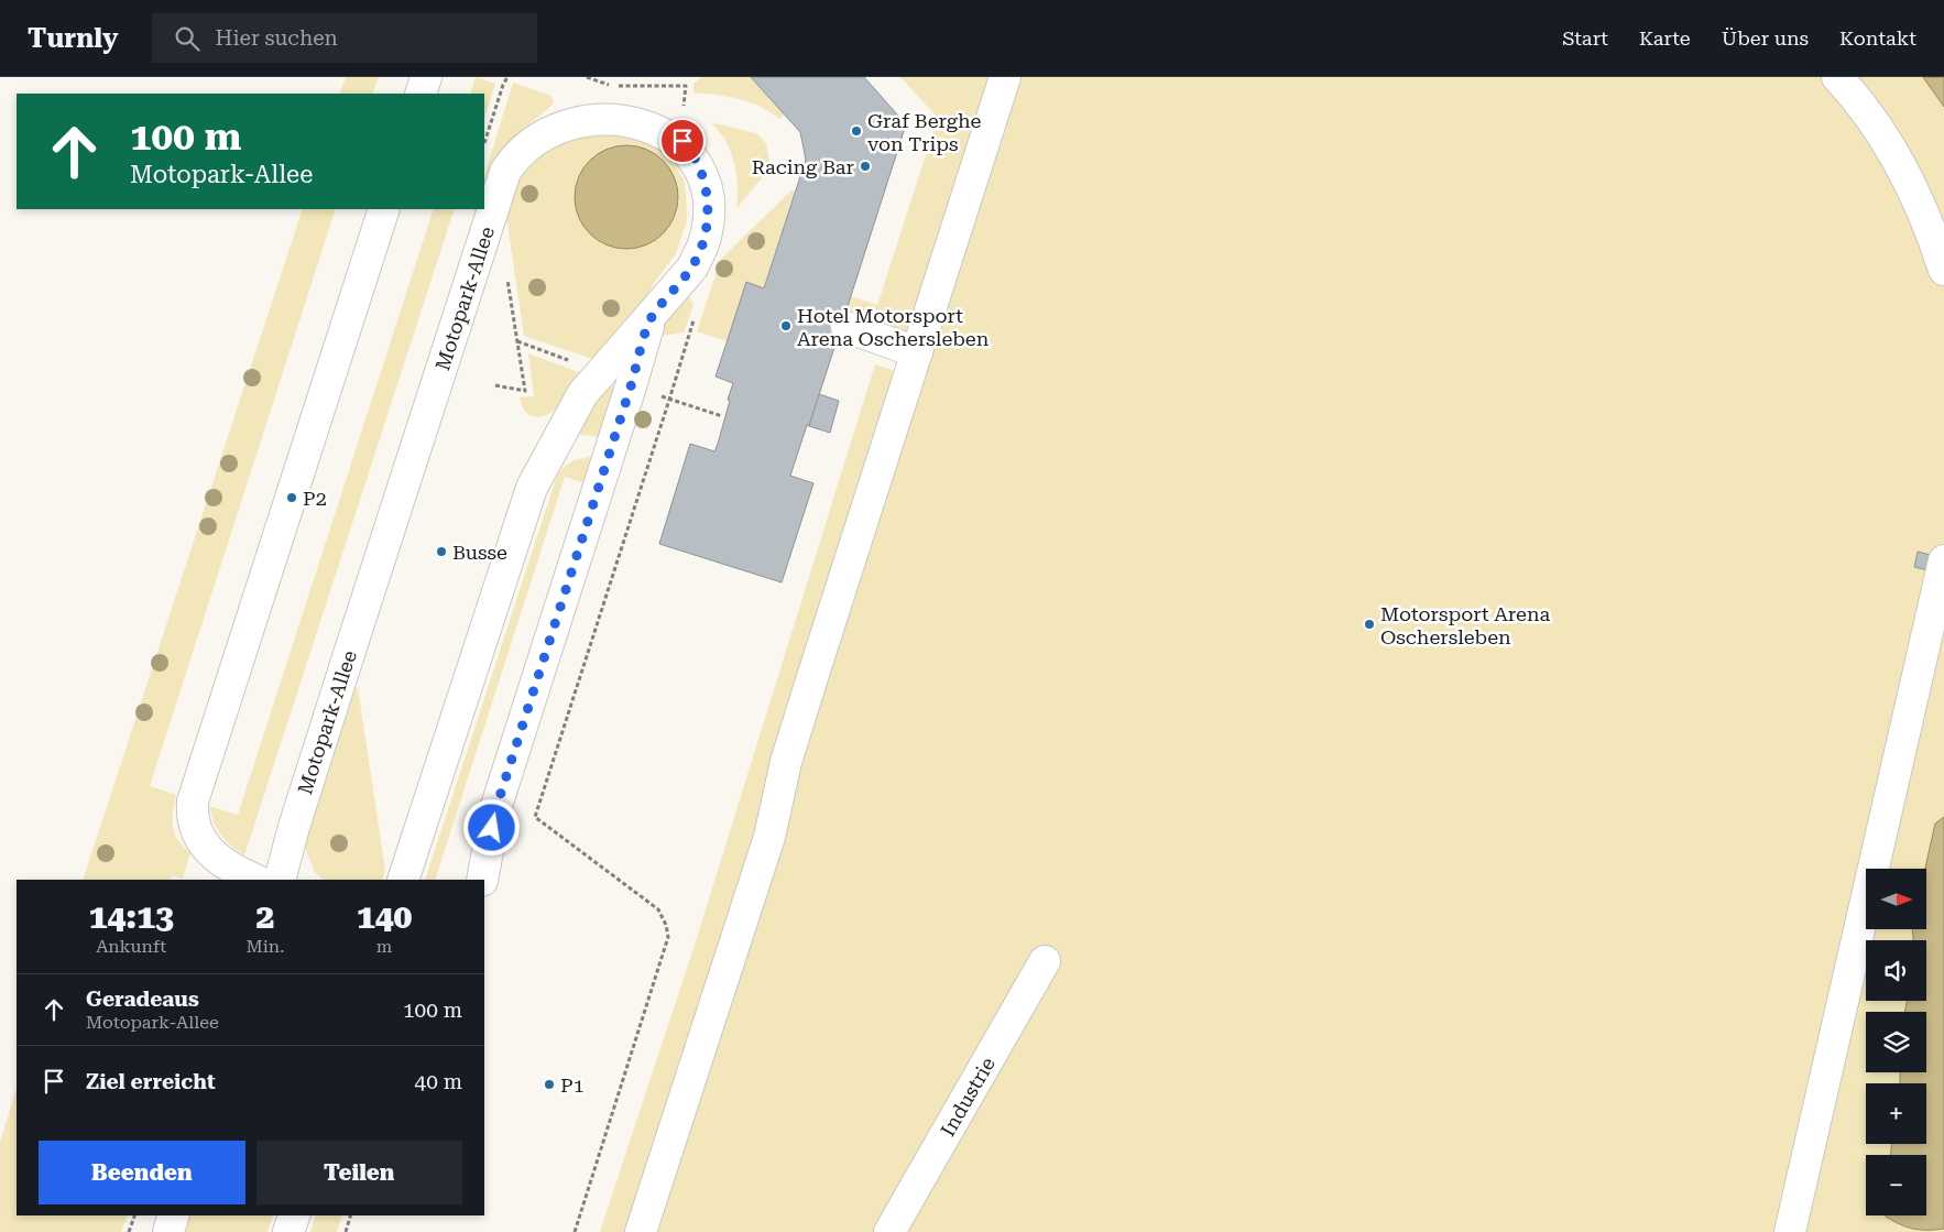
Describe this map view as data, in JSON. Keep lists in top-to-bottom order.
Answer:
{
  "streets": {
    "lane": ["Motopark-Allee", "Industrie"]
  },
  "places": [
    "Graf Berghe von Trips",
    "Racing Bar",
    "Hotel Motorsport Arena Oschersleben",
    "P2",
    "Busse",
    "Motorsport Arena Oschersleben",
    "P1"
  ],
  "north": "right",
  "page": {
    "header": "Turnly",
    "search": "Hier suchen",
    "nav": [
      "Start",
      "Karte",
      "Über uns",
      "Kontakt"
    ],
    "turn": ["100 m", "Motopark-Allee"],
    "map_buttons": ["+", "−"],
    "eta": [
      "14:13",
      "Ankunft",
      "2",
      "Min.",
      "140",
      "m"
    ],
    "list": [
      {
        "name": "Geradeaus",
        "note": "Motopark-Allee",
        "value": "100 m"
      },
      {
        "name": "Ziel erreicht",
        "value": "40 m"
      }
    ],
    "buttons": ["Beenden", "Teilen"]
  }
}
